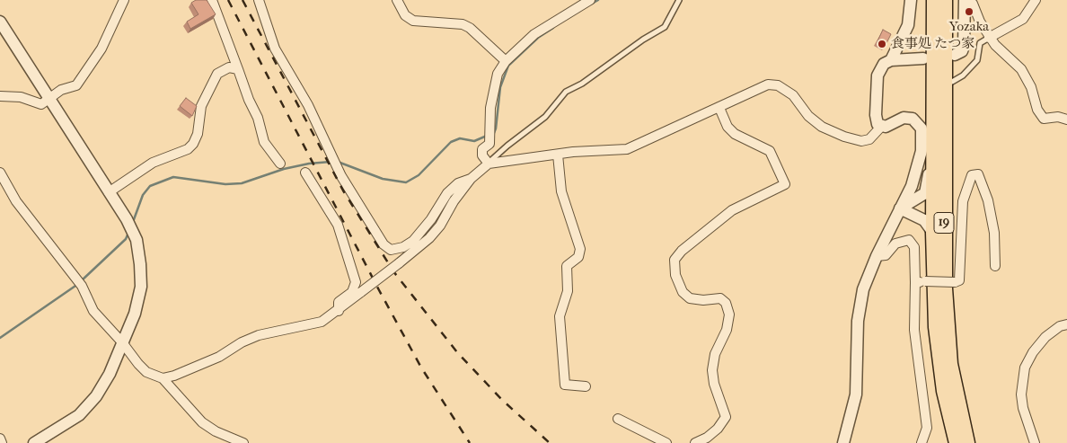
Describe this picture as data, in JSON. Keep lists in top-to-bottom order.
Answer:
{
  "streets": {
    "highway": ["19"]
  },
  "places": ["Yozaka", "食事処 たつ家"]
}
